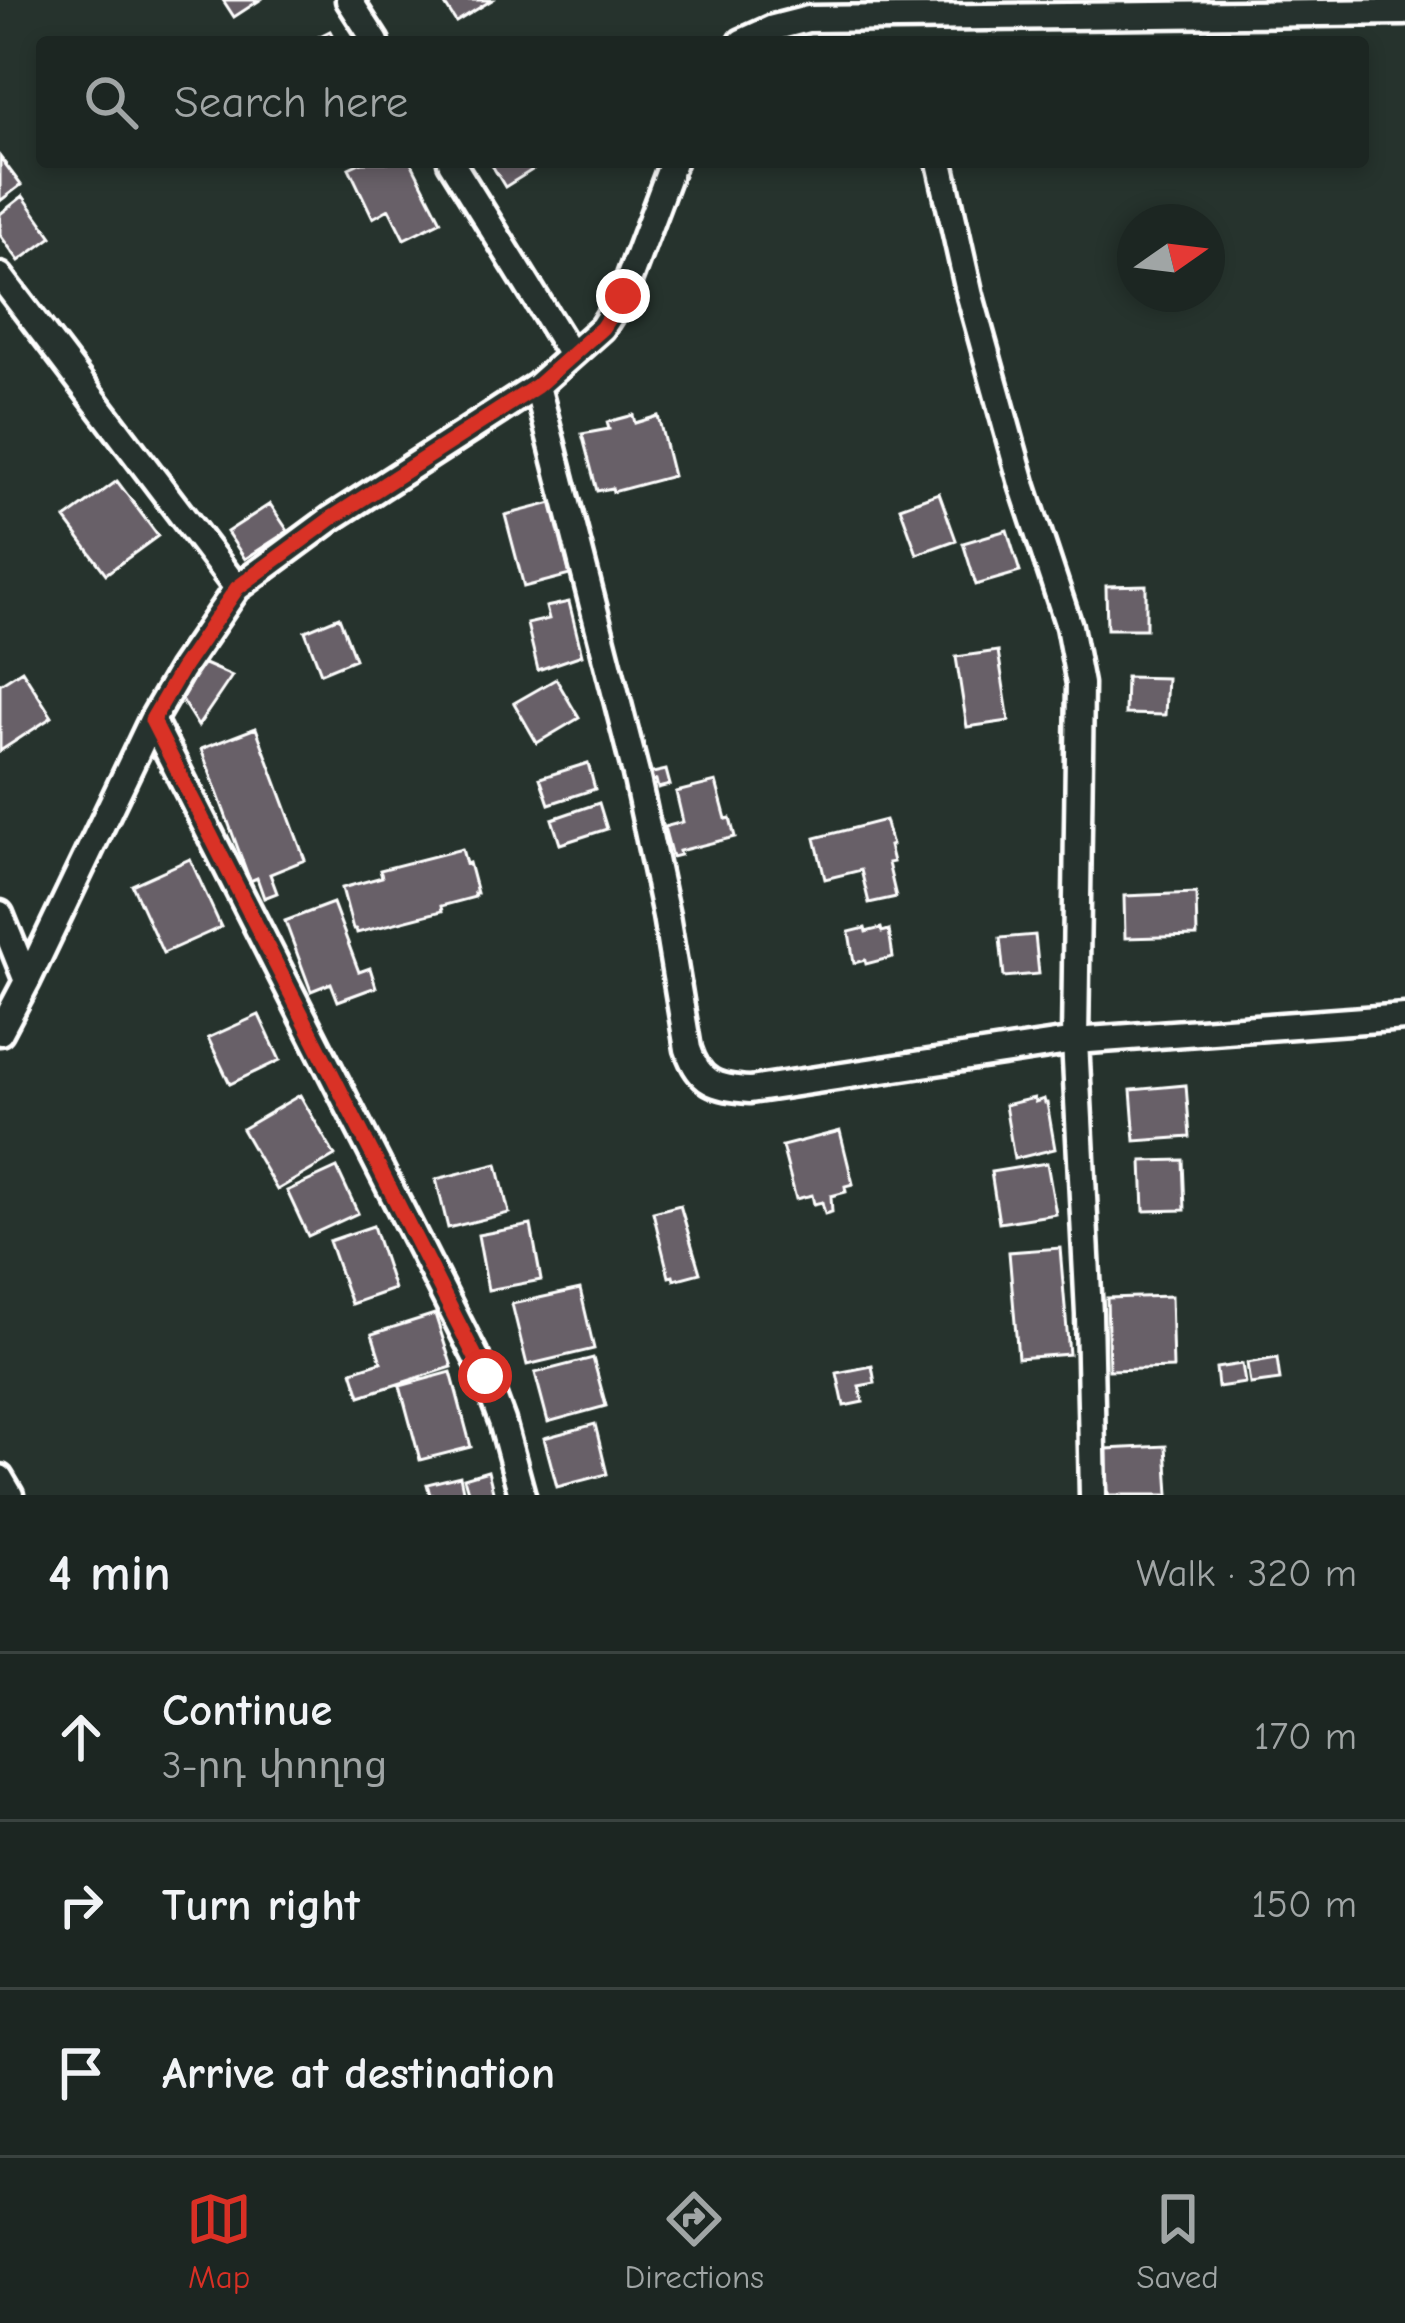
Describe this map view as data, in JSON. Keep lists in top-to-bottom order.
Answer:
{
  "north": "right",
  "page": {
    "search": "Search here",
    "heading": ["4 min", "Walk · 320 m"],
    "list": [
      ["Continue", "3-րդ փողոց", "170 m"],
      ["Turn right", "150 m"],
      "Arrive at destination"
    ],
    "nav": ["Map", "Directions", "Saved"]
  }
}
